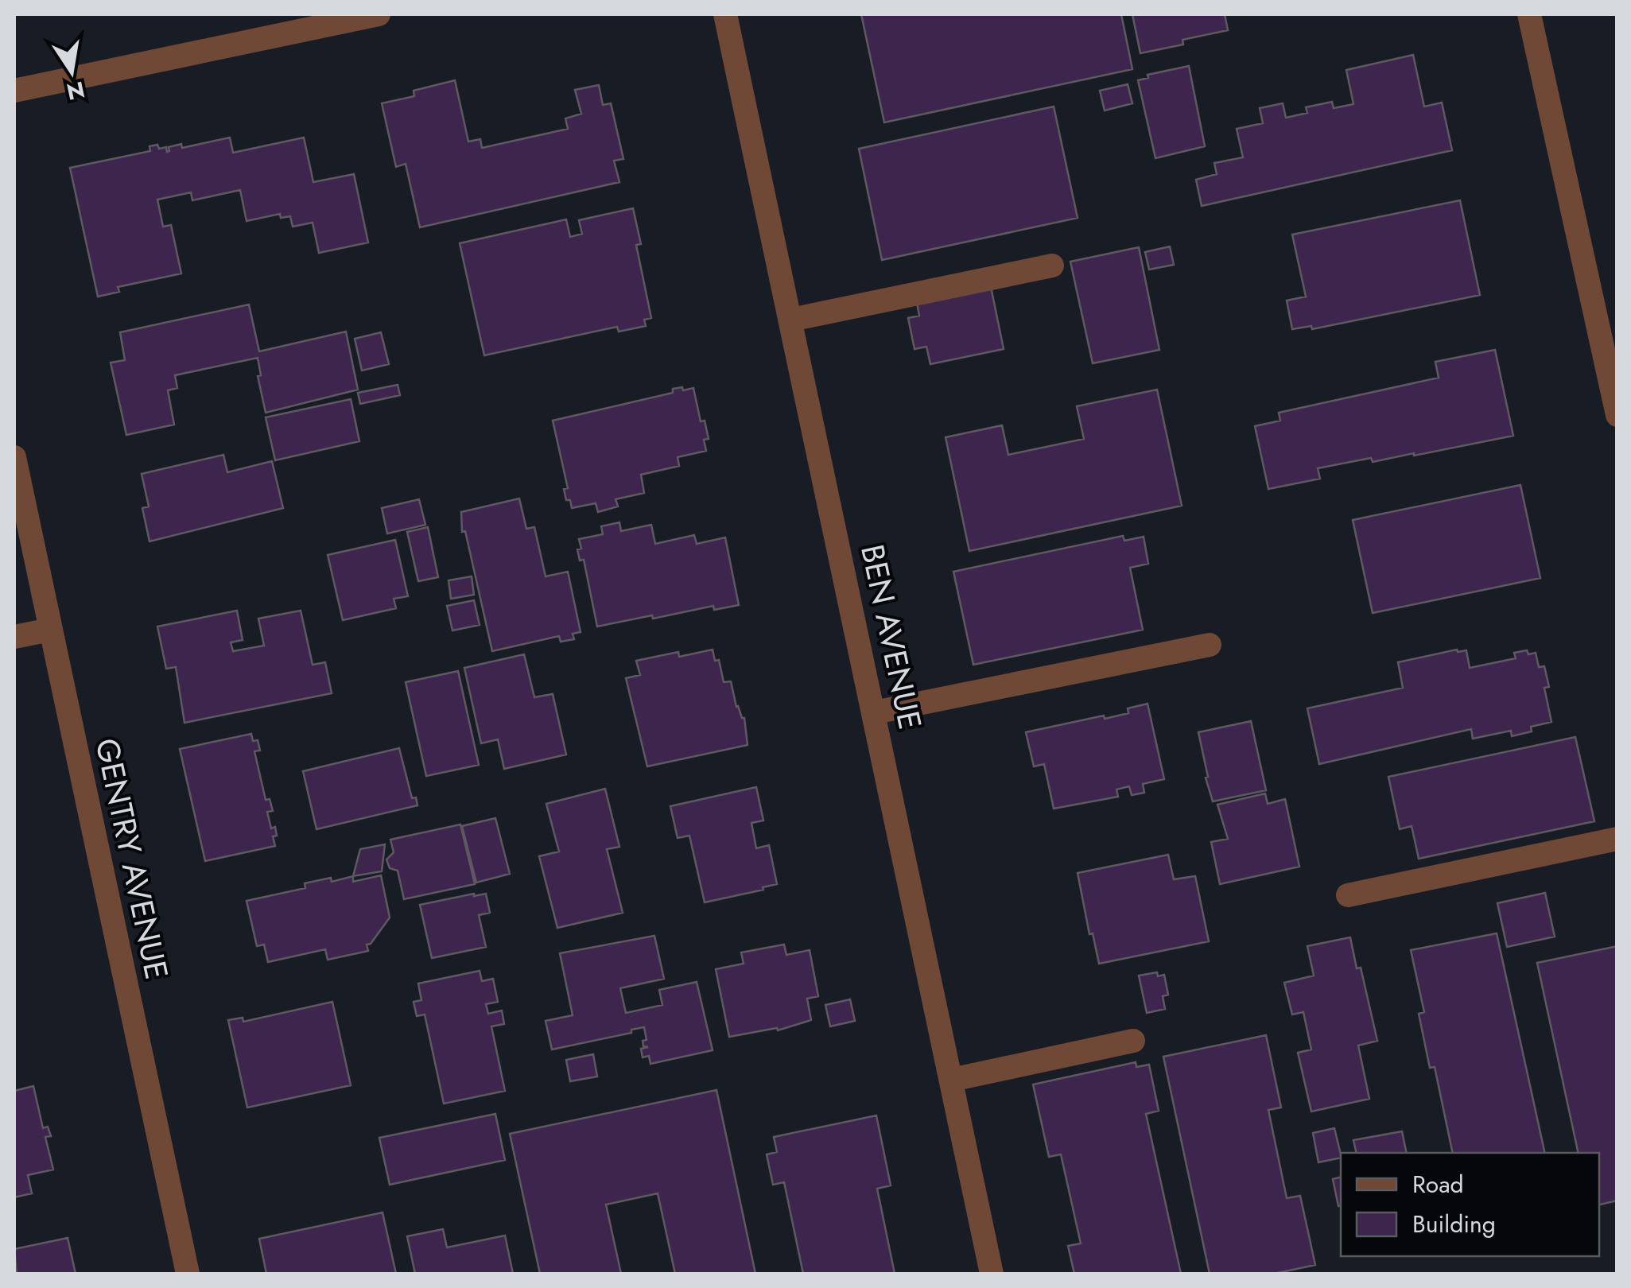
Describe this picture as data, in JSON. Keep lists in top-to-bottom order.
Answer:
{
  "streets": {
    "street": ["BEN AVENUE", "GENTRY AVENUE"]
  },
  "legend": ["Road", "Building"],
  "north": "bottom"
}
